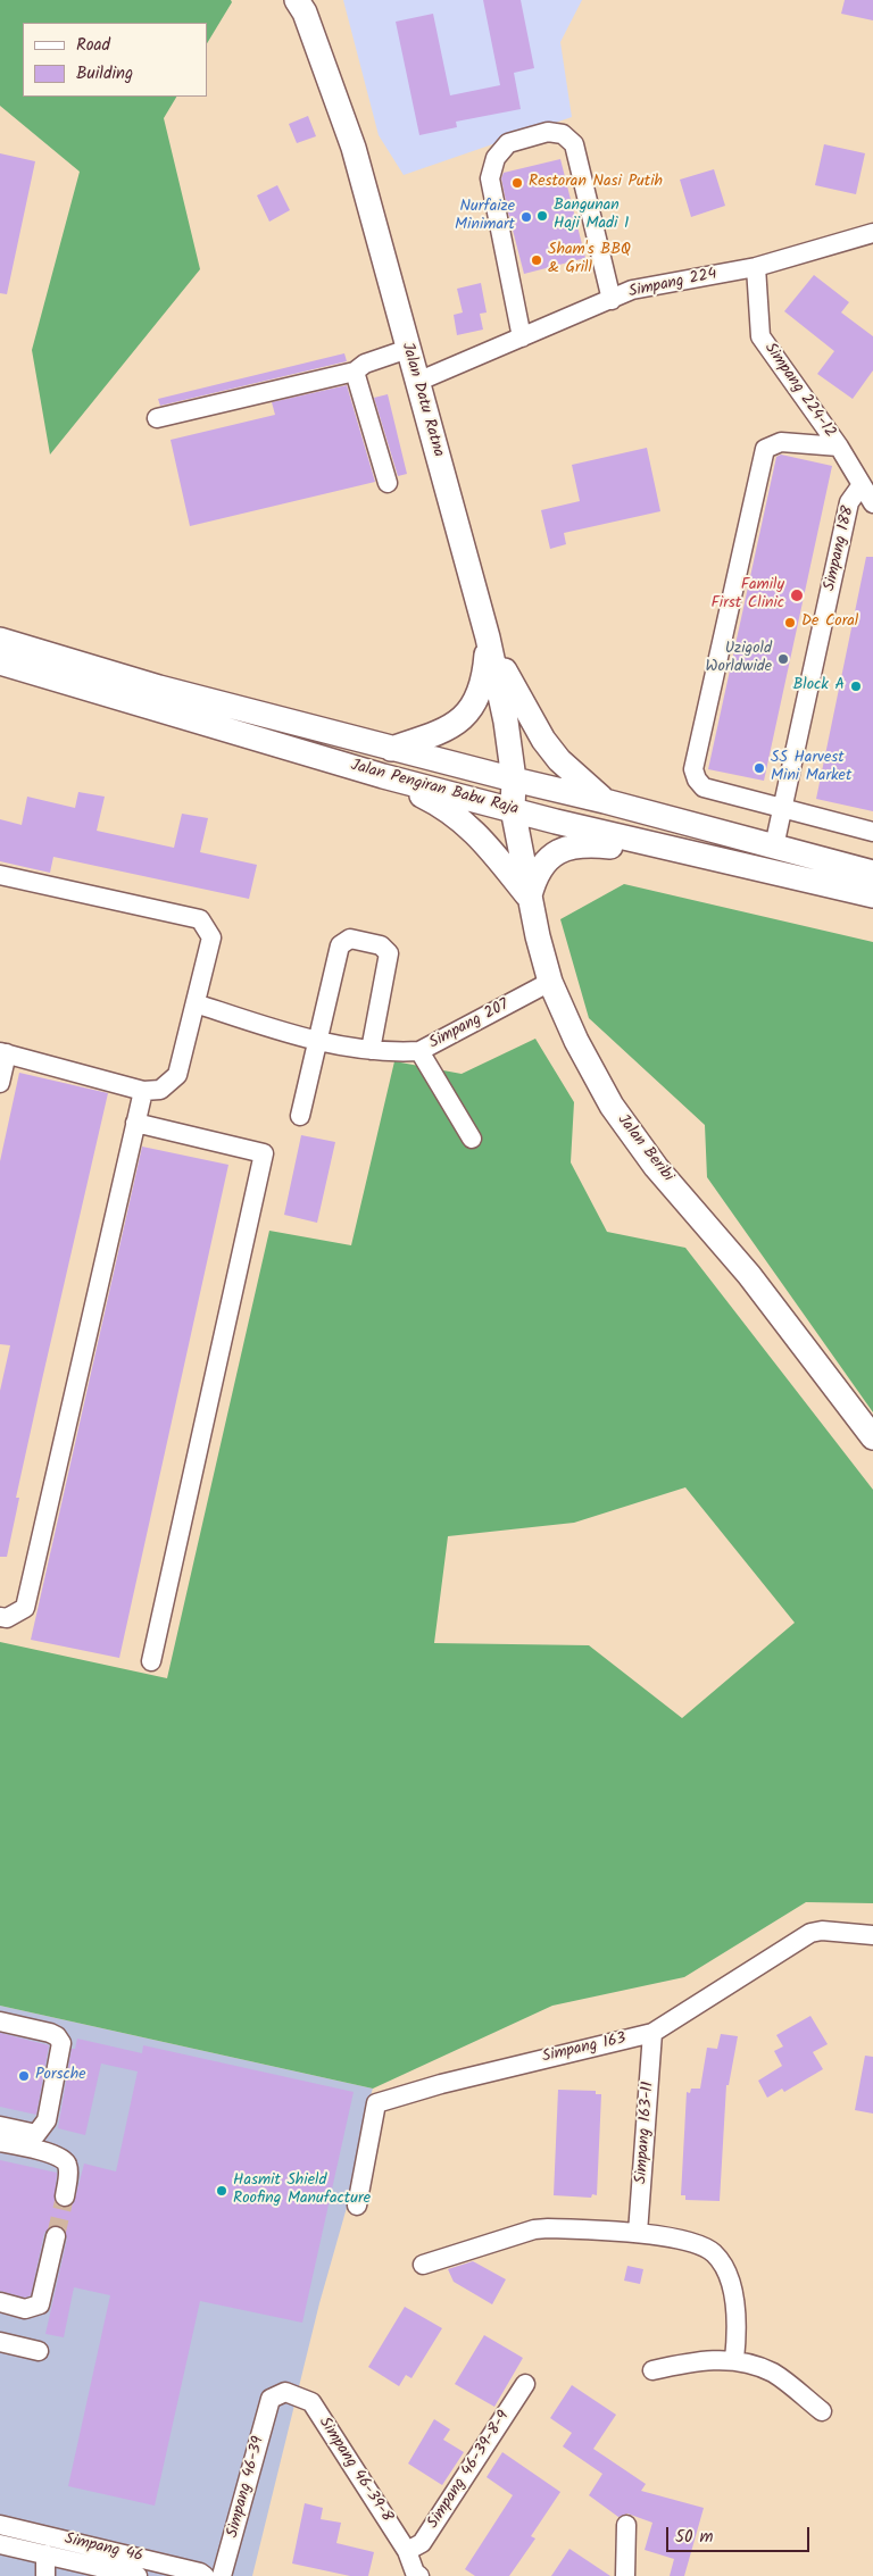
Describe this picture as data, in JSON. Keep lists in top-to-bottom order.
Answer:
{
  "streets": {
    "main road": ["Jalan Datu Ratna", "Jalan Pengiran Babu Raja", "Jalan Beribi"],
    "street": [
      "Simpang 224",
      "Simpang 224-12",
      "Simpang 188",
      "Simpang 207",
      "Simpang 163",
      "Simpang 163-11",
      "Simpang 46-39-8",
      "Simpang 46-39-8-9",
      "Simpang 46-39",
      "Simpang 46"
    ]
  },
  "crossings": [
    ["Simpang 224", "Simpang 224-12"],
    ["Simpang 224", "Jalan Datu Ratna"],
    ["Simpang 224-12", "Simpang 188"],
    ["Jalan Datu Ratna", "Jalan Pengiran Babu Raja"],
    ["Jalan Datu Ratna", "Jalan Beribi"],
    ["Simpang 188", "Jalan Pengiran Babu Raja"],
    ["Jalan Pengiran Babu Raja", "Jalan Beribi"],
    ["Simpang 207", "Jalan Beribi"],
    ["Simpang 163", "Simpang 163-11"],
    ["Simpang 46-39-8", "Simpang 46-39-8-9"],
    ["Simpang 46-39-8", "Simpang 46-39"]
  ],
  "places": [
    "Restoran Nasi Putih",
    "Bangunan Haji Madi 1",
    "Nurfaize Minimart",
    "Sham's BBQ & Grill",
    "Family First Clinic",
    "De Coral",
    "Uzigold Worldwide",
    "Block A",
    "SS Harvest Mini Market",
    "Porsche",
    "Hasmit Shield Roofing Manufacture"
  ],
  "legend": ["Road", "Building"],
  "scale_bar": "50 m"
}
